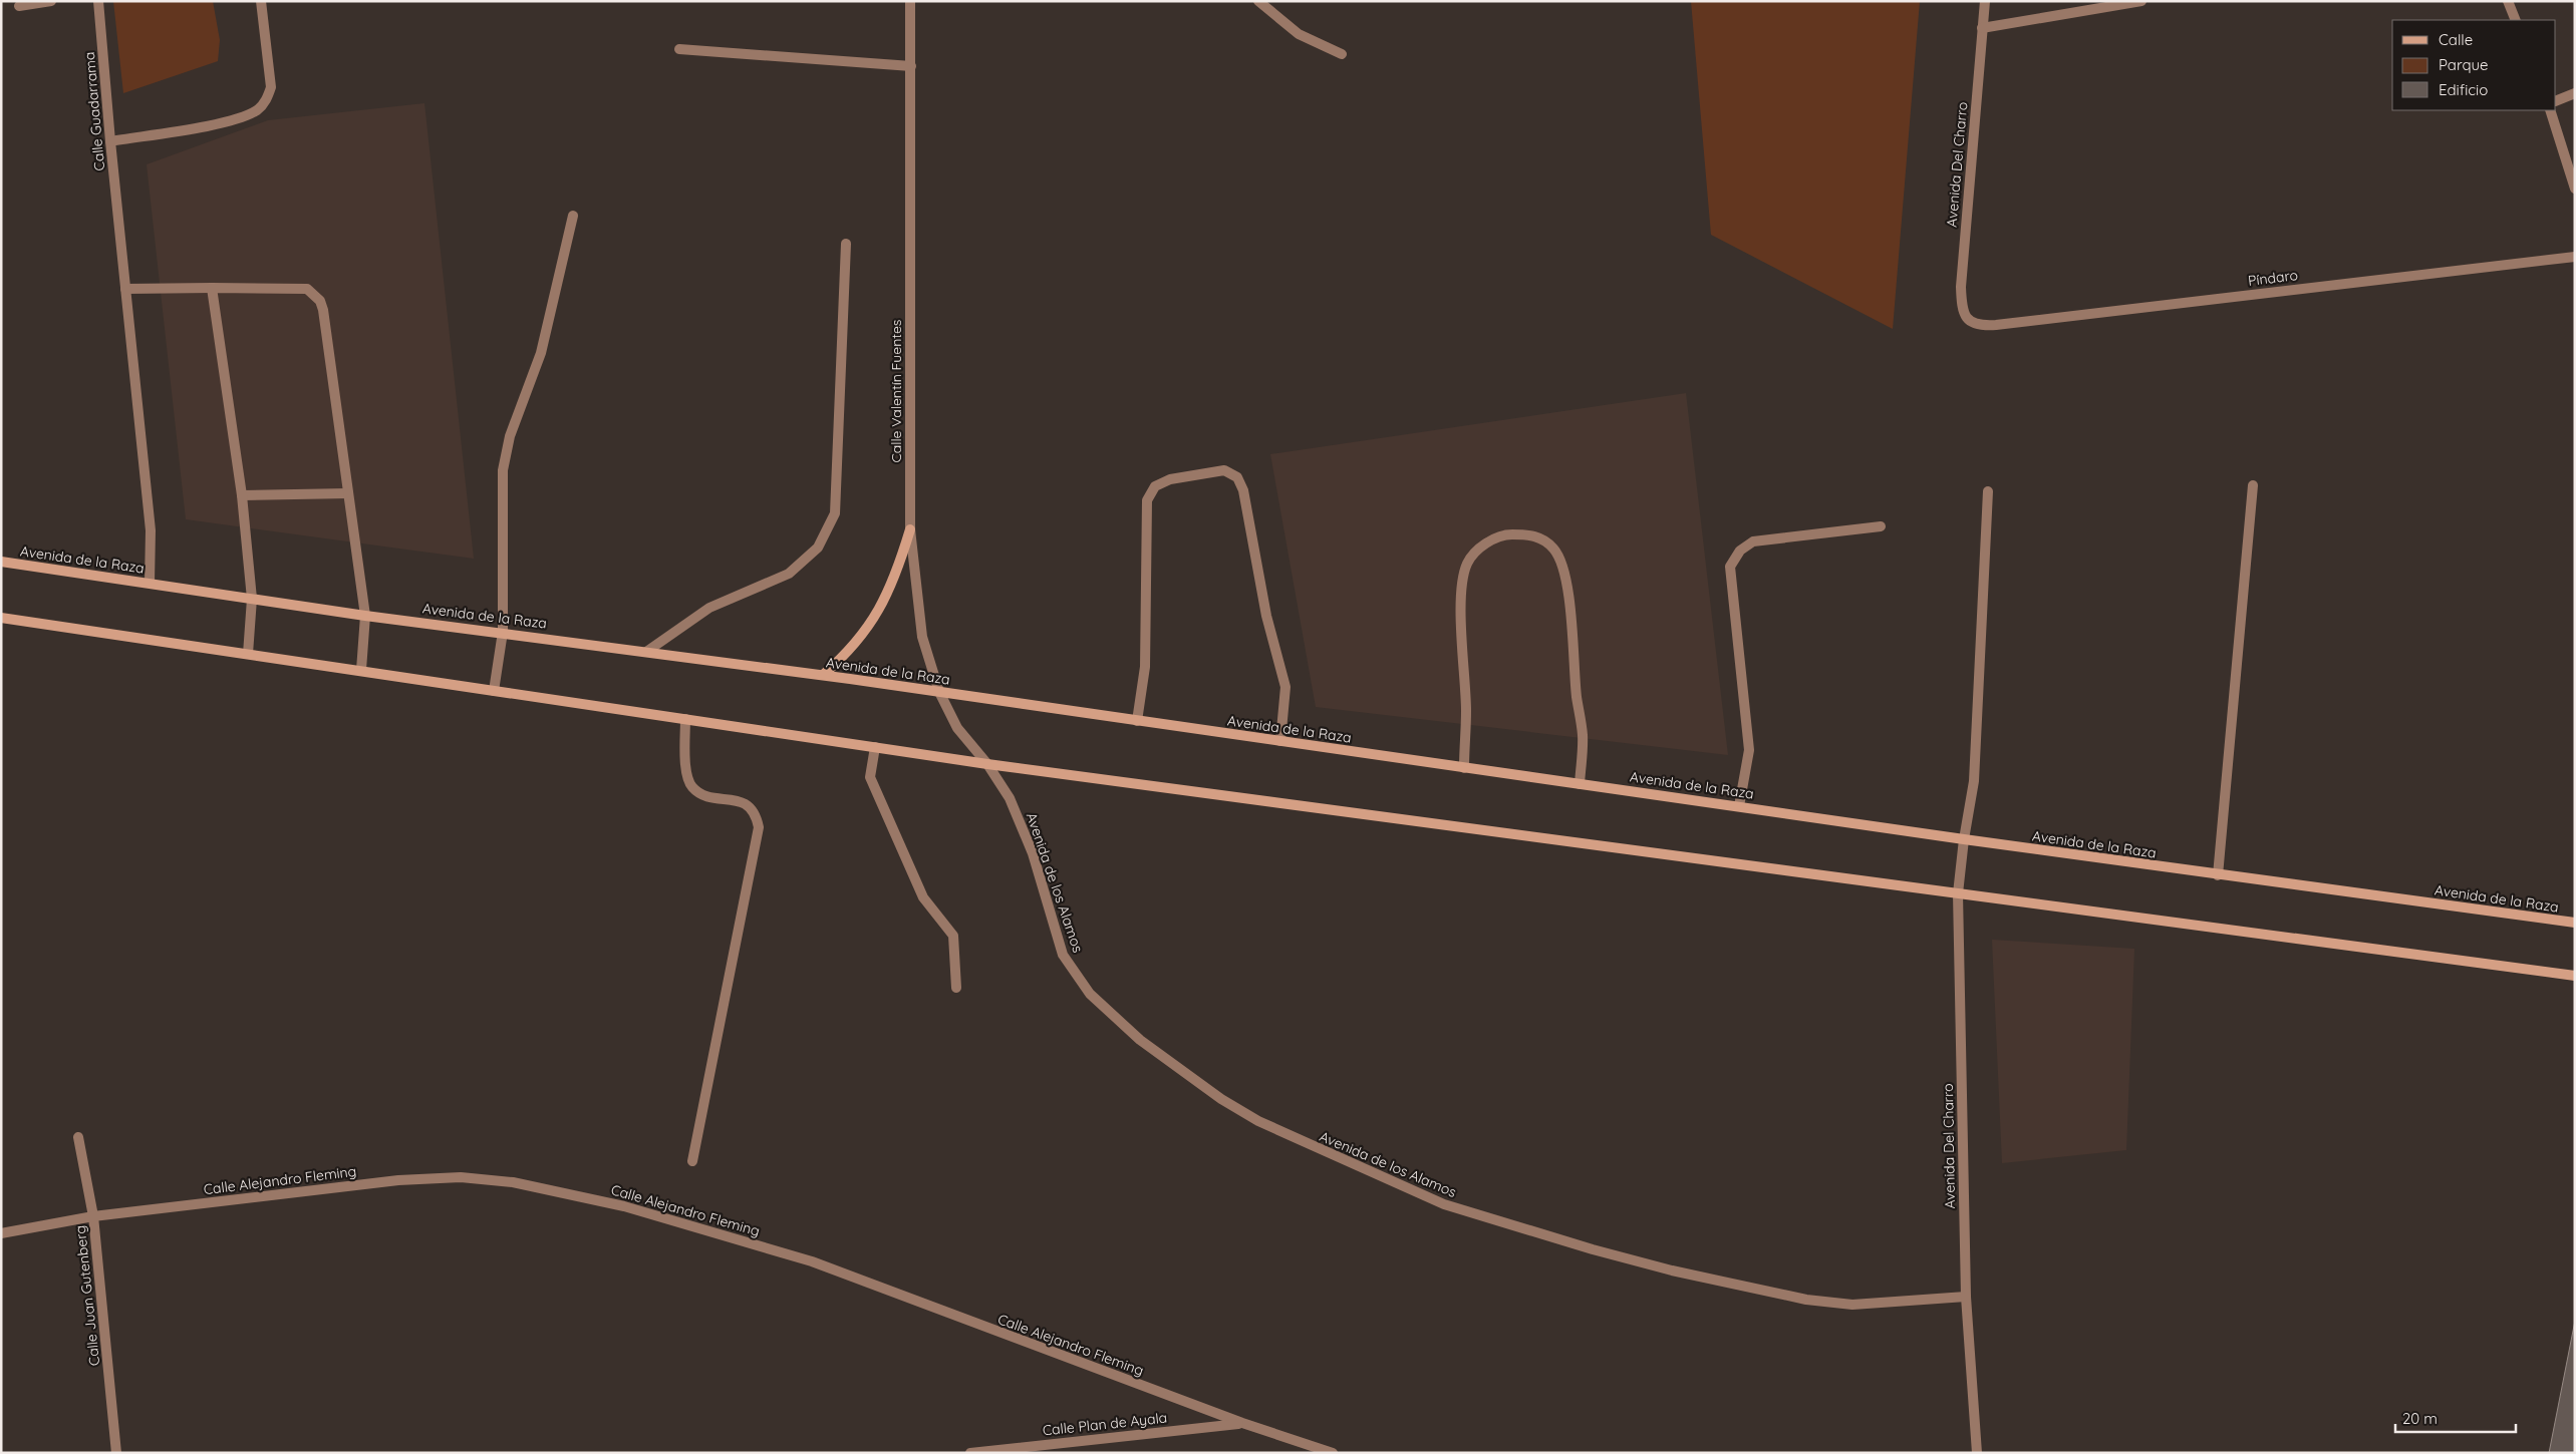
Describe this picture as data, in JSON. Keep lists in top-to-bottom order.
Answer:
{
  "streets": {
    "main road": ["Avenida de la Raza"],
    "street": [
      "Calle Guadarrama",
      "Avenida Del Charro",
      "Píndaro",
      "Calle Valentín Fuentes",
      "Avenida de los Alamos",
      "Calle Alejandro Fleming",
      "Calle Juan Gutenberg",
      "Calle Plan de Ayala"
    ]
  },
  "crossings": [
    ["Calle Guadarrama", "Avenida de la Raza"],
    ["Avenida Del Charro", "Píndaro"],
    ["Avenida Del Charro", "Avenida de la Raza"],
    ["Avenida Del Charro", "Avenida de los Alamos"],
    ["Calle Valentín Fuentes", "Avenida de la Raza"],
    ["Calle Valentín Fuentes", "Avenida de los Alamos"],
    ["Calle Alejandro Fleming", "Calle Juan Gutenberg"],
    ["Calle Alejandro Fleming", "Calle Plan de Ayala"]
  ],
  "legend": ["Calle", "Parque", "Edificio"],
  "scale_bar": "20 m"
}
